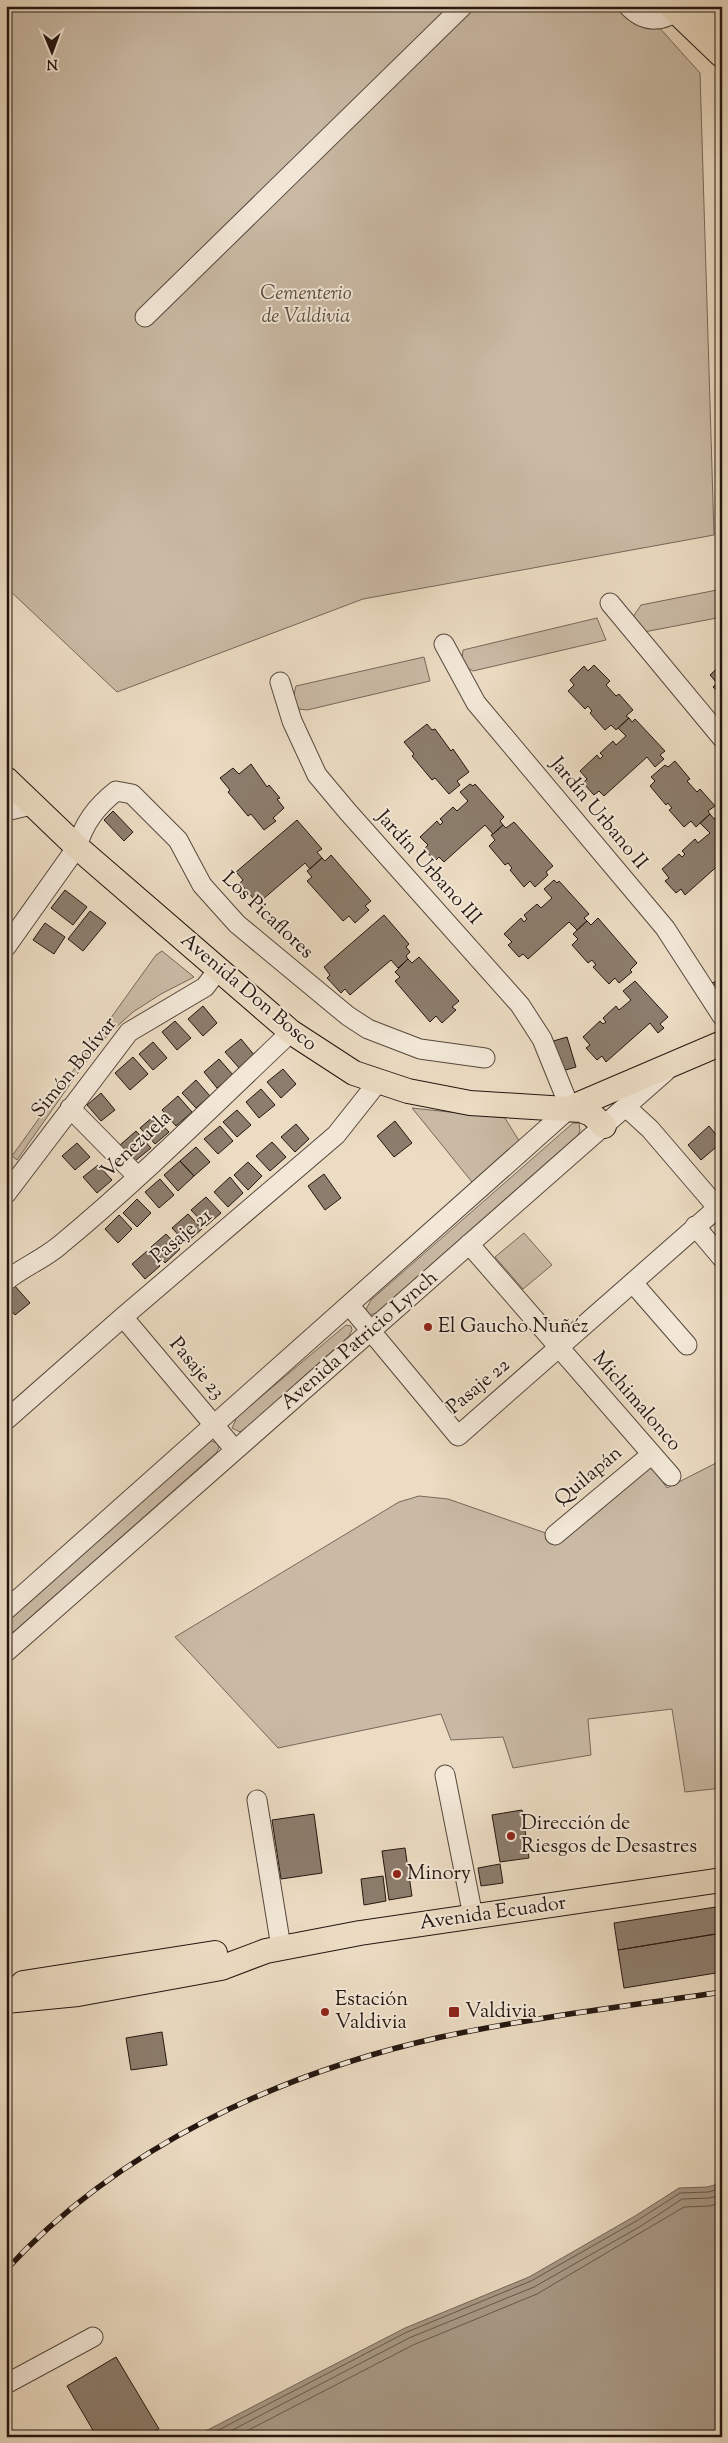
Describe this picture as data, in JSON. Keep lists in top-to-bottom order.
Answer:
{
  "streets": {
    "main road": ["Avenida Don Bosco", "Avenida Patricio Lynch", "Avenida Ecuador"],
    "street": [
      "Jardín Urbano II",
      "Jardín Urbano III",
      "Los Picaflores",
      "Simón Bolívar",
      "Venezuela",
      "Pasaje 21",
      "Pasaje 23",
      "Pasaje 22",
      "Michimalonco",
      "Quilapán"
    ]
  },
  "crossings": [
    ["Jardín Urbano III", "Avenida Don Bosco"],
    ["Jardín Urbano III", "Avenida Patricio Lynch"],
    ["Los Picaflores", "Avenida Don Bosco"],
    ["Avenida Don Bosco", "Simón Bolívar"],
    ["Avenida Don Bosco", "Venezuela"],
    ["Avenida Don Bosco", "Pasaje 21"],
    ["Avenida Don Bosco", "Avenida Patricio Lynch"],
    ["Pasaje 21", "Pasaje 23"],
    ["Avenida Patricio Lynch", "Pasaje 23"],
    ["Avenida Patricio Lynch", "Pasaje 22"],
    ["Avenida Patricio Lynch", "Michimalonco"],
    ["Pasaje 22", "Michimalonco"],
    ["Michimalonco", "Quilapán"]
  ],
  "parks": ["Cementerio de Valdivia"],
  "places": {
    "other": [
      "El Gaucho Nuñéz",
      "Dirección de Riesgos de Desastres",
      "Minory",
      "Estación Valdivia"
    ],
    "transit": ["Valdivia"]
  },
  "north": "bottom"
}
